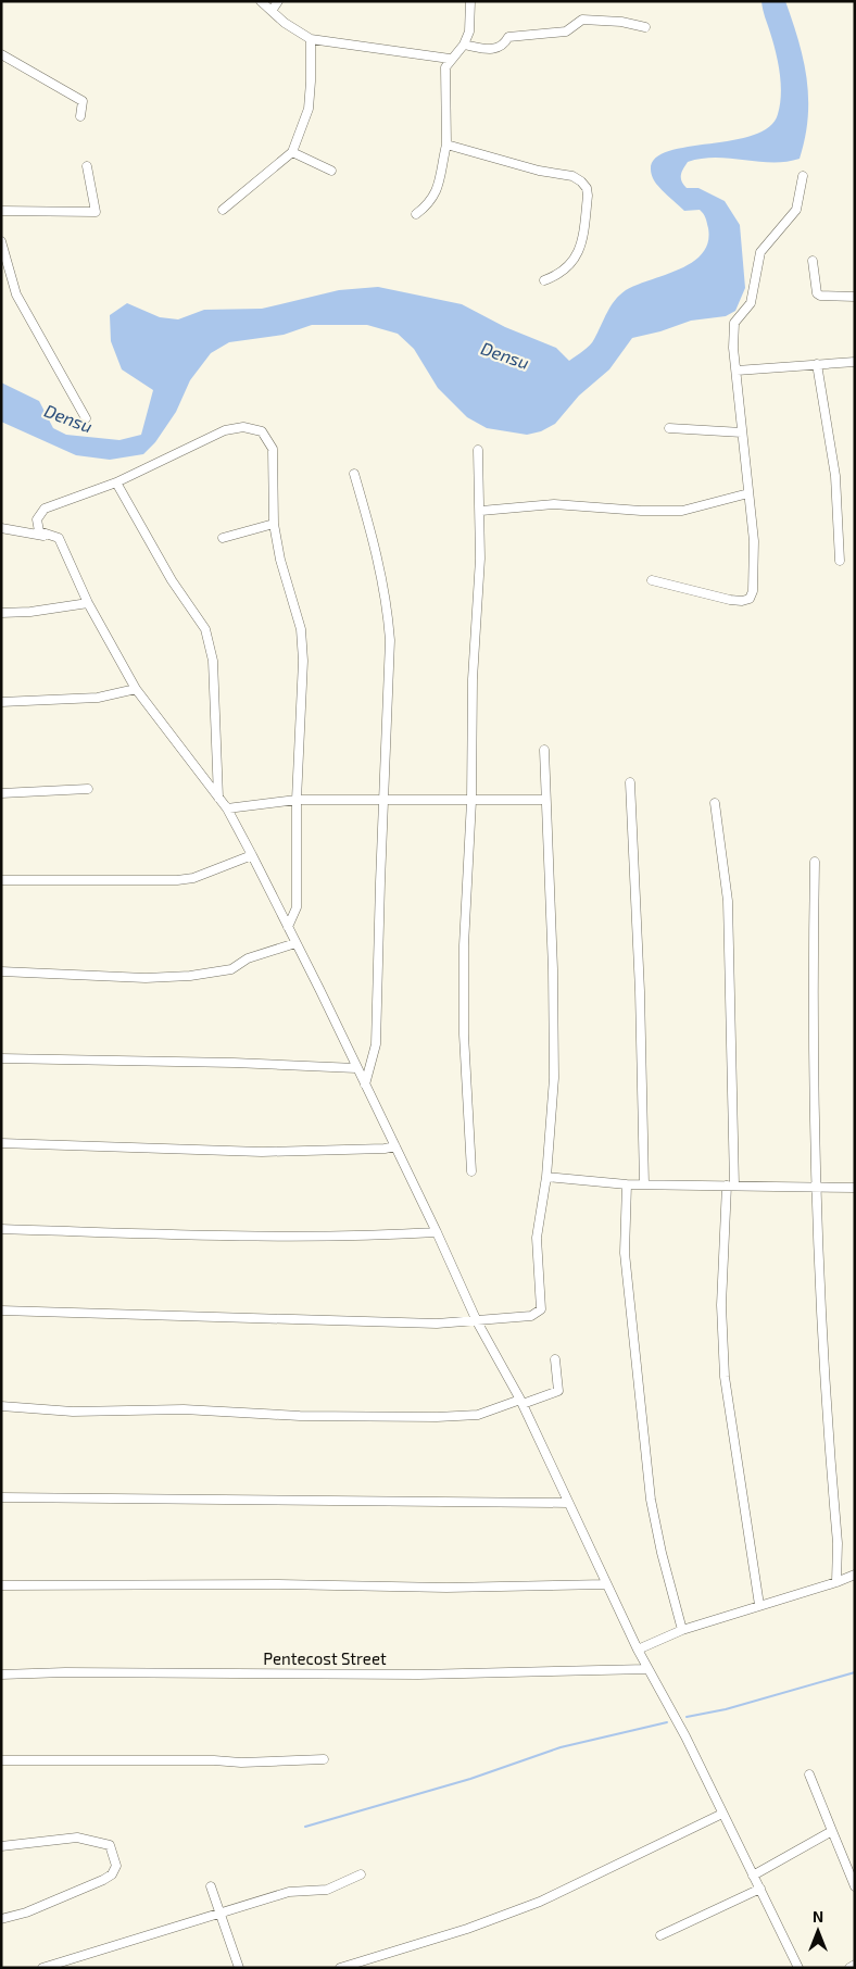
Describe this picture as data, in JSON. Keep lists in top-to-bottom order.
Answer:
{
  "streets": {
    "street": ["Pentecost Street"]
  },
  "water": ["Densu"],
  "north": "top"
}
